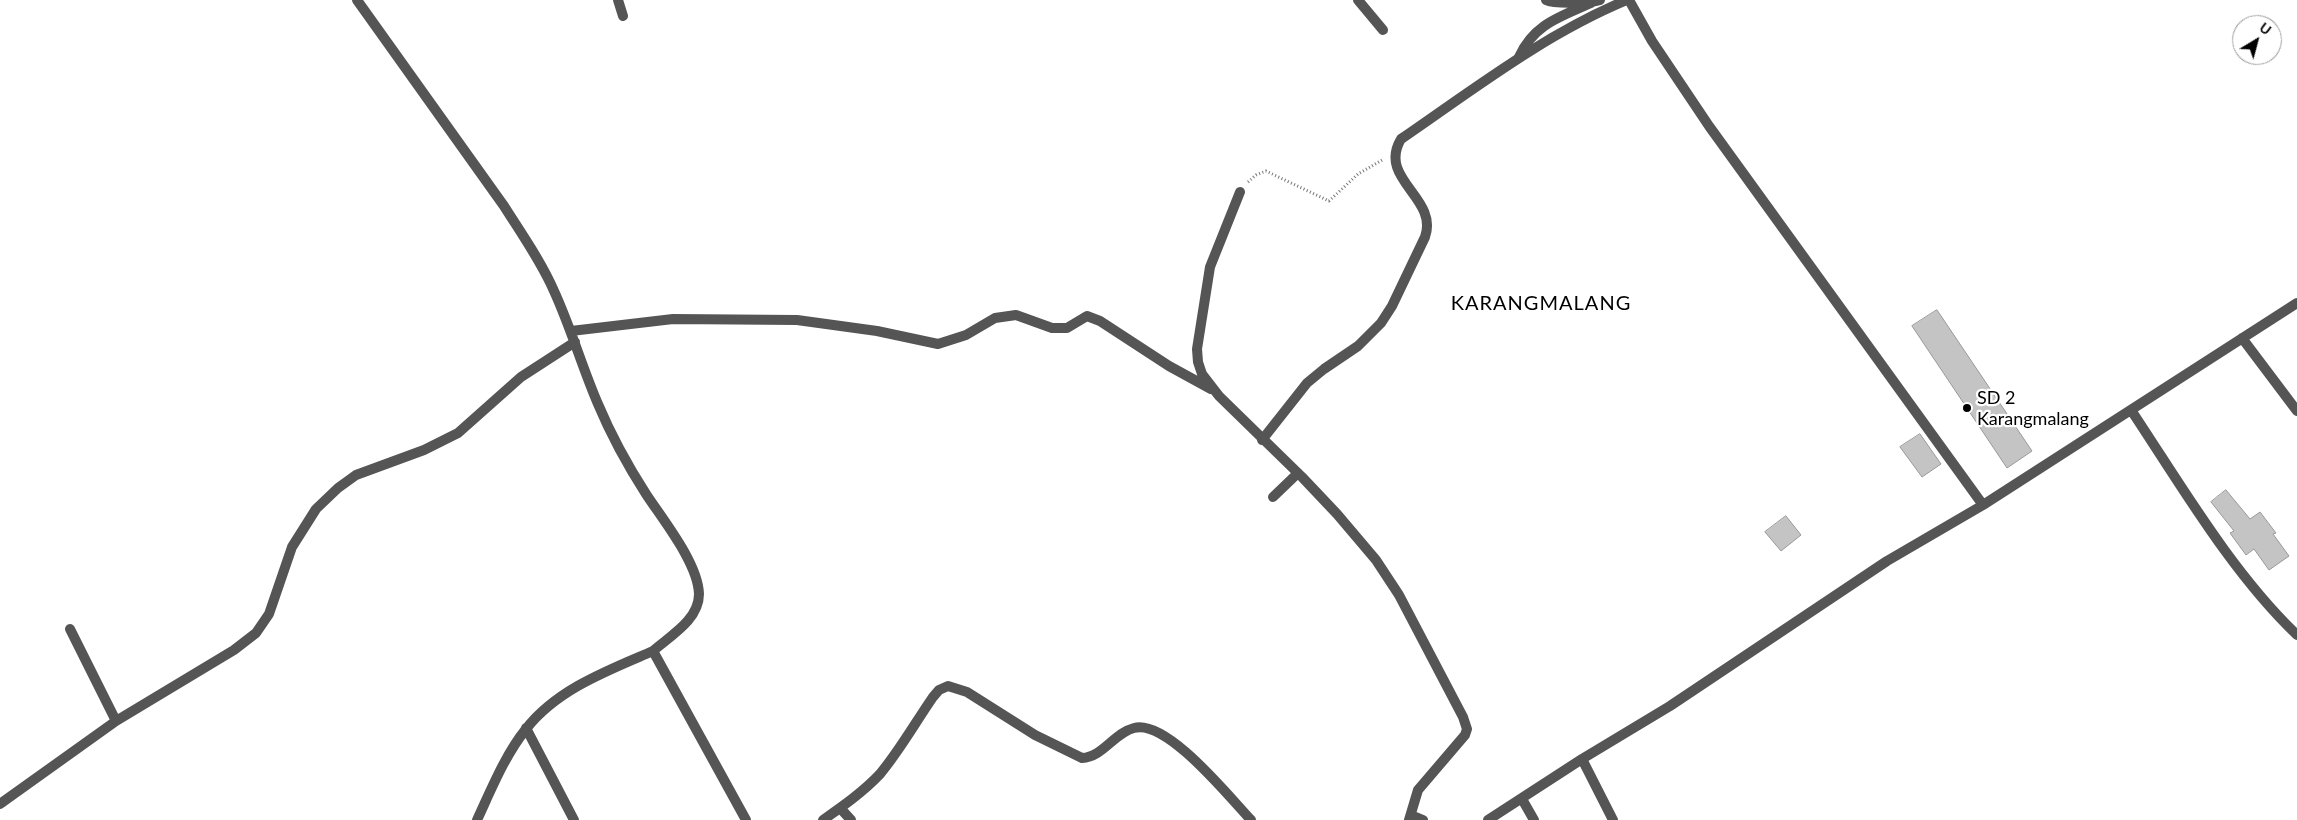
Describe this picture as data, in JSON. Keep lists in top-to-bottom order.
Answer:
{
  "districts": ["KARANGMALANG"],
  "places": ["SD 2 Karangmalang"],
  "north": "top right"
}
